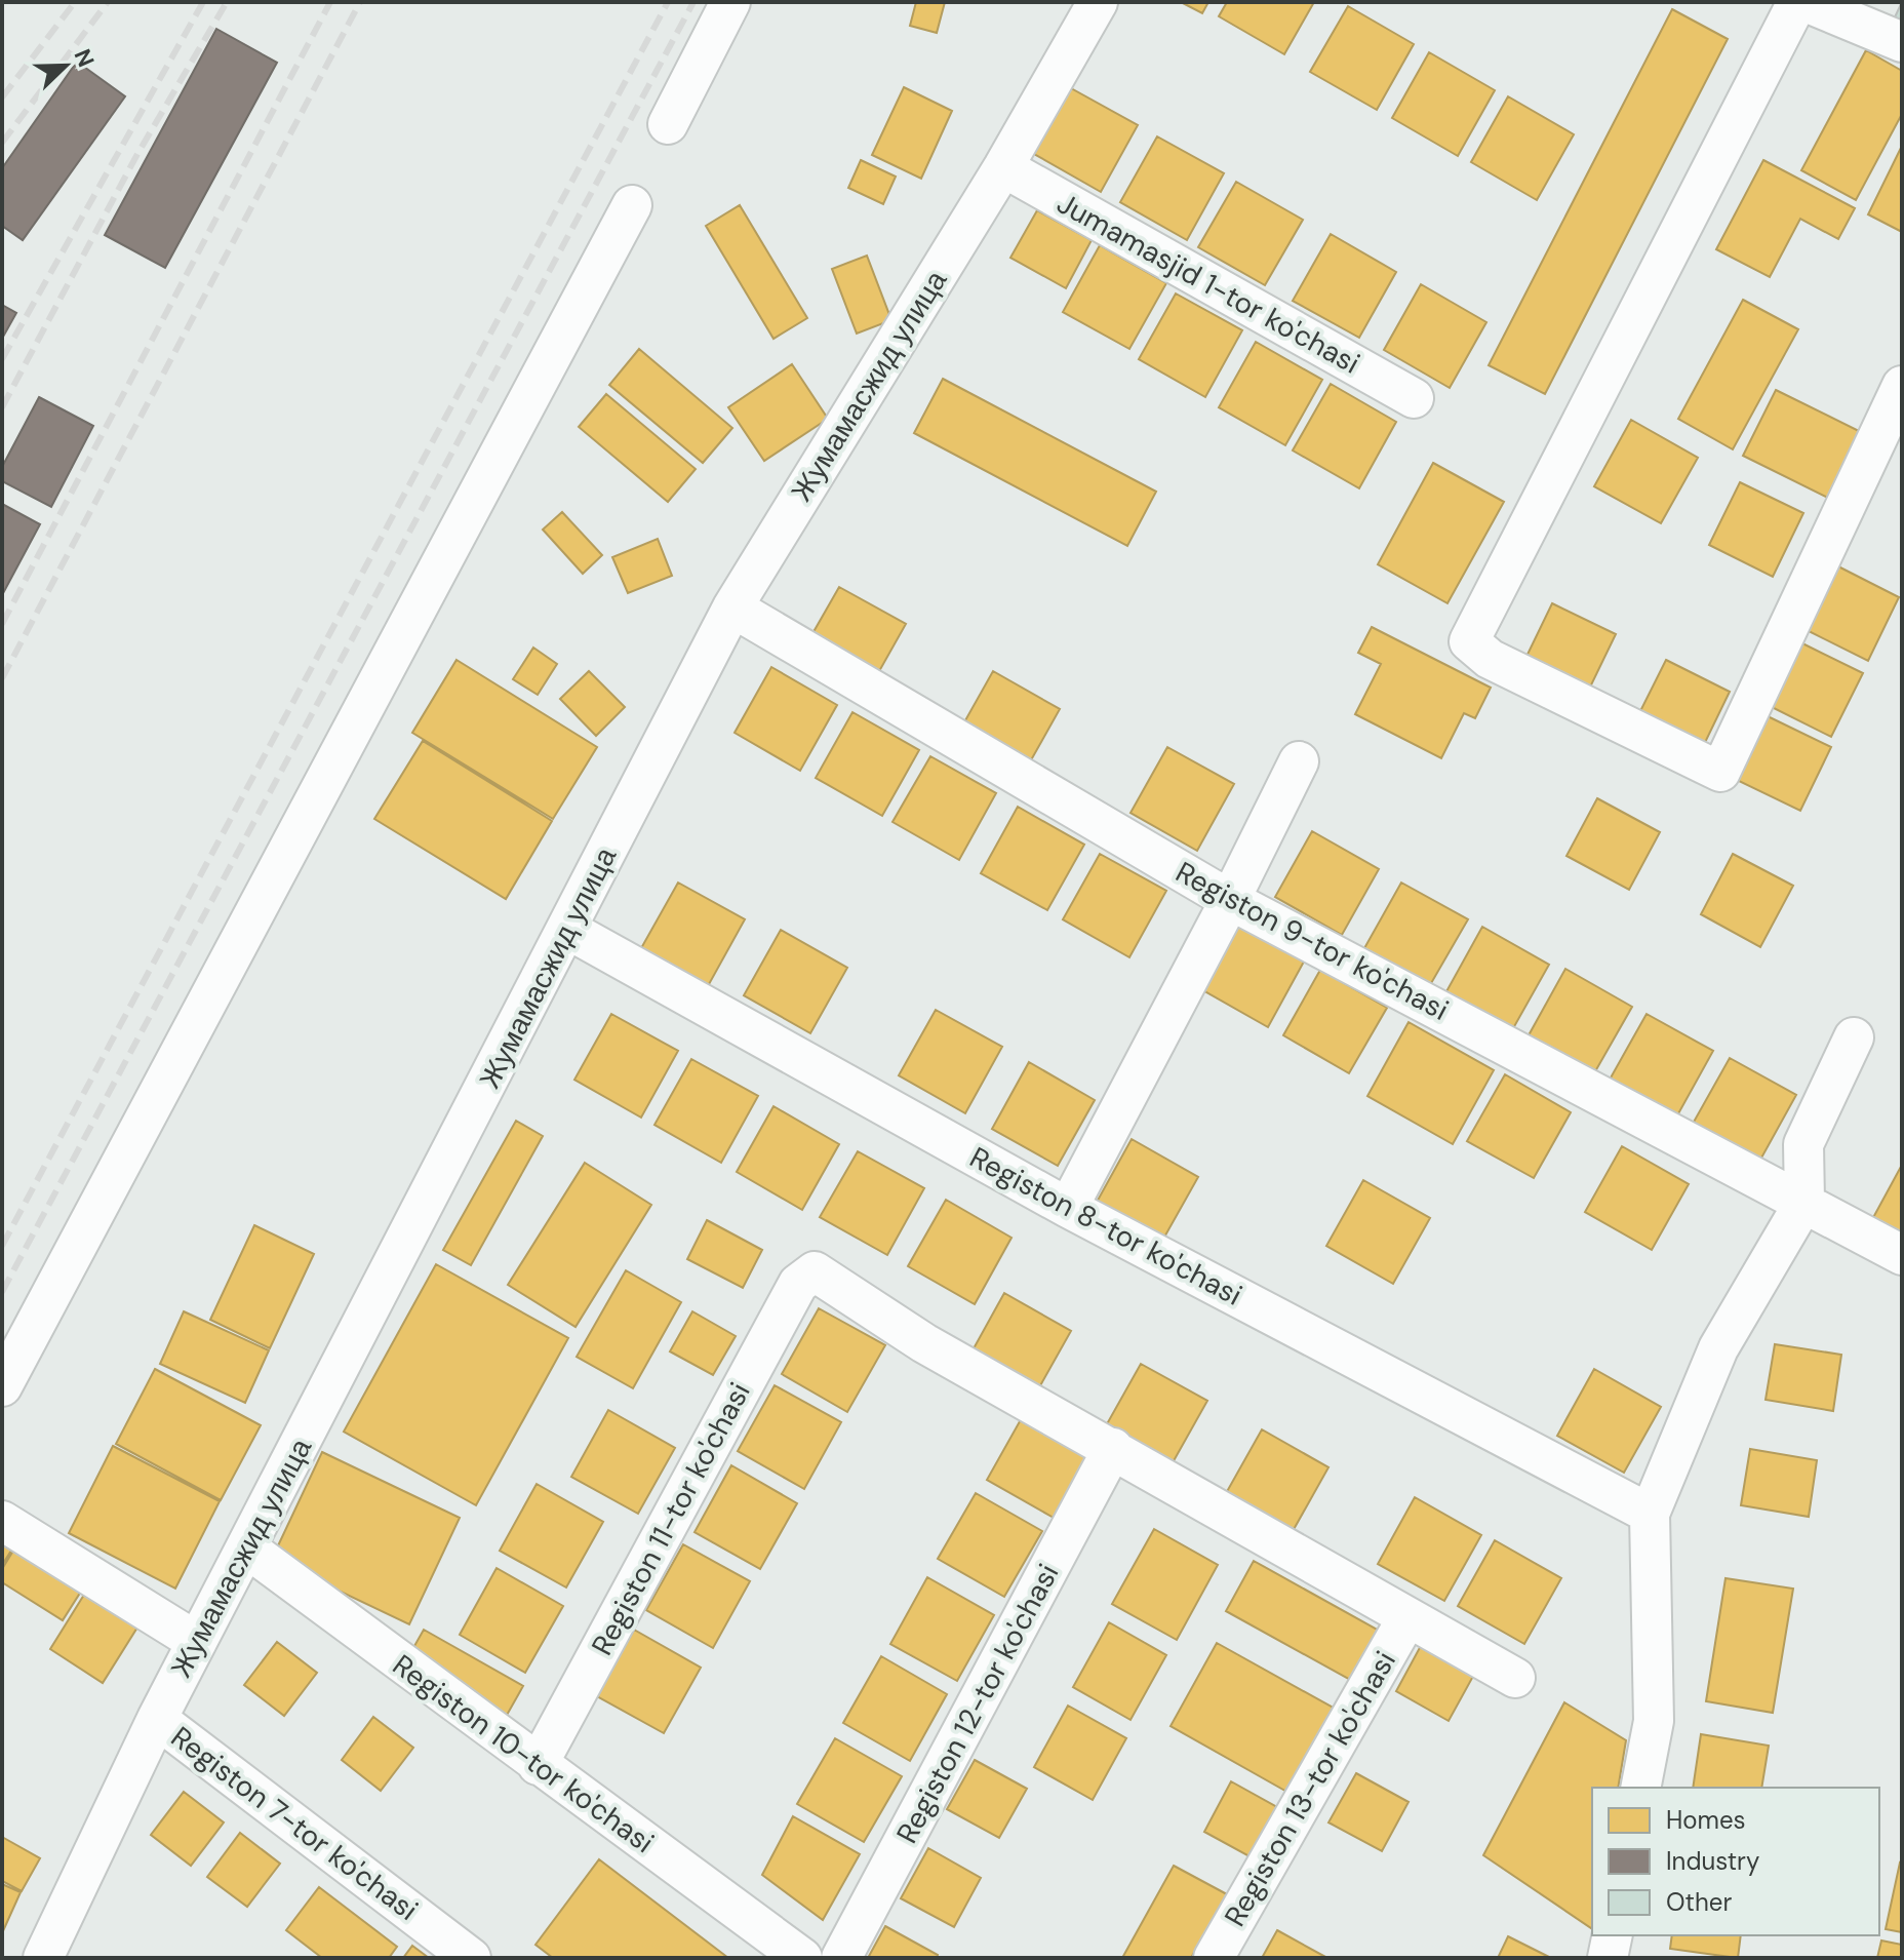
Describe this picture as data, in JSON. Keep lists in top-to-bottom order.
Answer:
{
  "streets": {
    "street": [
      "Jumamasjid 1-tor ko'chasi",
      "Жумамасжид улица",
      "Registon 9-tor ko'chasi",
      "Registon 8-tor ko'chasi",
      "Registon 11-tor ko'chasi",
      "Registon 12-tor ko'chasi",
      "Registon 10-tor ko'chasi",
      "Registon 13-tor ko'chasi",
      "Registon 7-tor ko'chasi"
    ]
  },
  "crossings": [
    ["Jumamasjid 1-tor ko'chasi", "Жумамасжид улица"],
    ["Жумамасжид улица", "Registon 9-tor ko'chasi"],
    ["Жумамасжид улица", "Registon 8-tor ko'chasi"],
    ["Жумамасжид улица", "Registon 10-tor ko'chasi"],
    ["Жумамасжид улица", "Registon 7-tor ko'chasi"],
    ["Registon 11-tor ko'chasi", "Registon 12-tor ko'chasi"],
    ["Registon 11-tor ko'chasi", "Registon 10-tor ko'chasi"]
  ],
  "legend": ["Homes", "Industry", "Other"],
  "north": "top right"
}
